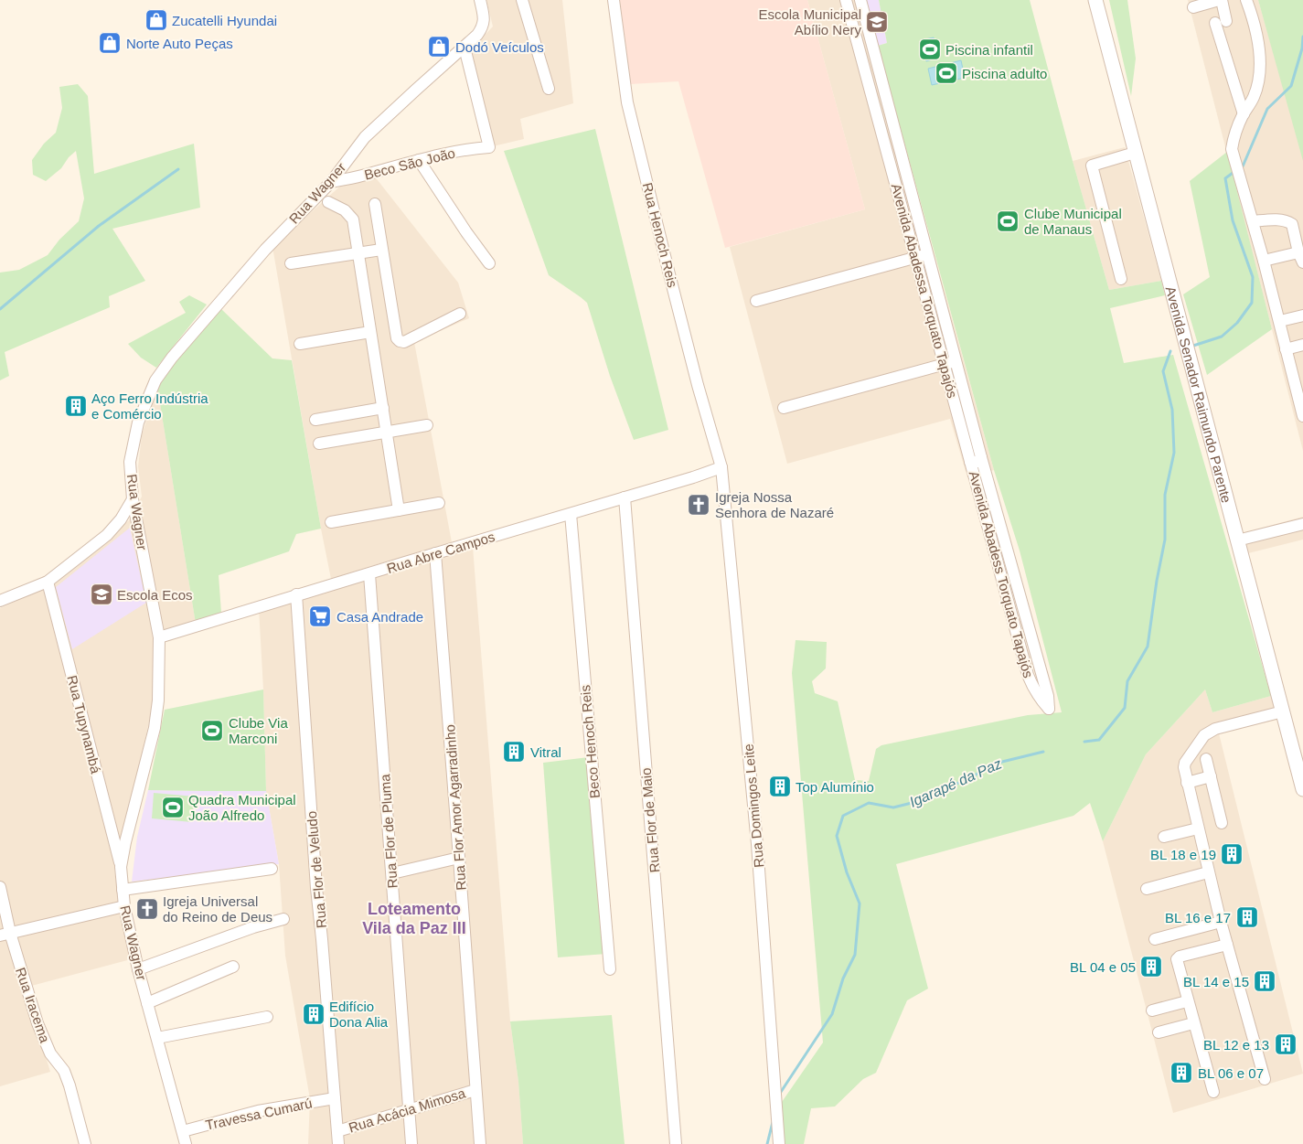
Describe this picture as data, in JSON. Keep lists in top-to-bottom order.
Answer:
{
  "streets": {
    "street": [
      "Beco São João",
      "Rua Wagner",
      "Rua Henoch Reis",
      "Avenida Abadessa Torquato Tapajós",
      "Avenida Senador Raimundo Parente",
      "Rua Abre Campos",
      "Avenida Abadess Torquato Tapajós",
      "Rua Tupynambá",
      "Beco Henoch Reis",
      "Rua Domingos Leite",
      "Rua Flor Amor Agarradinho",
      "Rua Flor de Maio",
      "Rua Flor de Pluma",
      "Rua Flor de Veludo",
      "Rua Iracema",
      "Rua Acácia Mimosa",
      "Travessa Cumarú"
    ]
  },
  "crossings": [
    ["Beco São João", "Rua Wagner"],
    ["Rua Wagner", "Rua Abre Campos"],
    ["Rua Wagner", "Rua Tupynambá"],
    ["Rua Wagner", "Travessa Cumarú"],
    ["Rua Henoch Reis", "Rua Abre Campos"],
    ["Rua Henoch Reis", "Rua Domingos Leite"],
    ["Avenida Abadessa Torquato Tapajós", "Avenida Abadess Torquato Tapajós"],
    ["Rua Abre Campos", "Beco Henoch Reis"],
    ["Rua Abre Campos", "Rua Domingos Leite"],
    ["Rua Abre Campos", "Rua Flor Amor Agarradinho"],
    ["Rua Abre Campos", "Rua Flor de Maio"],
    ["Rua Abre Campos", "Rua Flor de Pluma"],
    ["Rua Abre Campos", "Rua Flor de Veludo"],
    ["Rua Flor Amor Agarradinho", "Rua Acácia Mimosa"],
    ["Rua Flor de Pluma", "Rua Acácia Mimosa"],
    ["Rua Flor de Veludo", "Rua Acácia Mimosa"],
    ["Rua Flor de Veludo", "Travessa Cumarú"]
  ],
  "districts": ["Loteamento Vila da Paz III"],
  "water": ["Igarapé da Paz"],
  "places": {
    "shop": ["Zucatelli Hyundai", "Norte Auto Peças", "Dodó Veículos"],
    "school or university": ["Escola Municipal Abílio Nery", "Escola Ecos"],
    "sports": [
      "Piscina infantil",
      "Piscina adulto",
      "Clube Municipal de Manaus",
      "Clube Via Marconi",
      "Quadra Municipal João Alfredo"
    ],
    "building": [
      "Aço Ferro Indústria e Comércio",
      "Vitral",
      "Top Alumínio",
      "BL 18 e 19",
      "BL 16 e 17",
      "BL 04 e 05",
      "BL 14 e 15",
      "Edifício Dona Alia",
      "BL 12 e 13",
      "BL 06 e 07"
    ],
    "church": ["Igreja Nossa Senhora de Nazaré", "Igreja Universal do Reino de Deus"],
    "supermarket": ["Casa Andrade"]
  }
}
